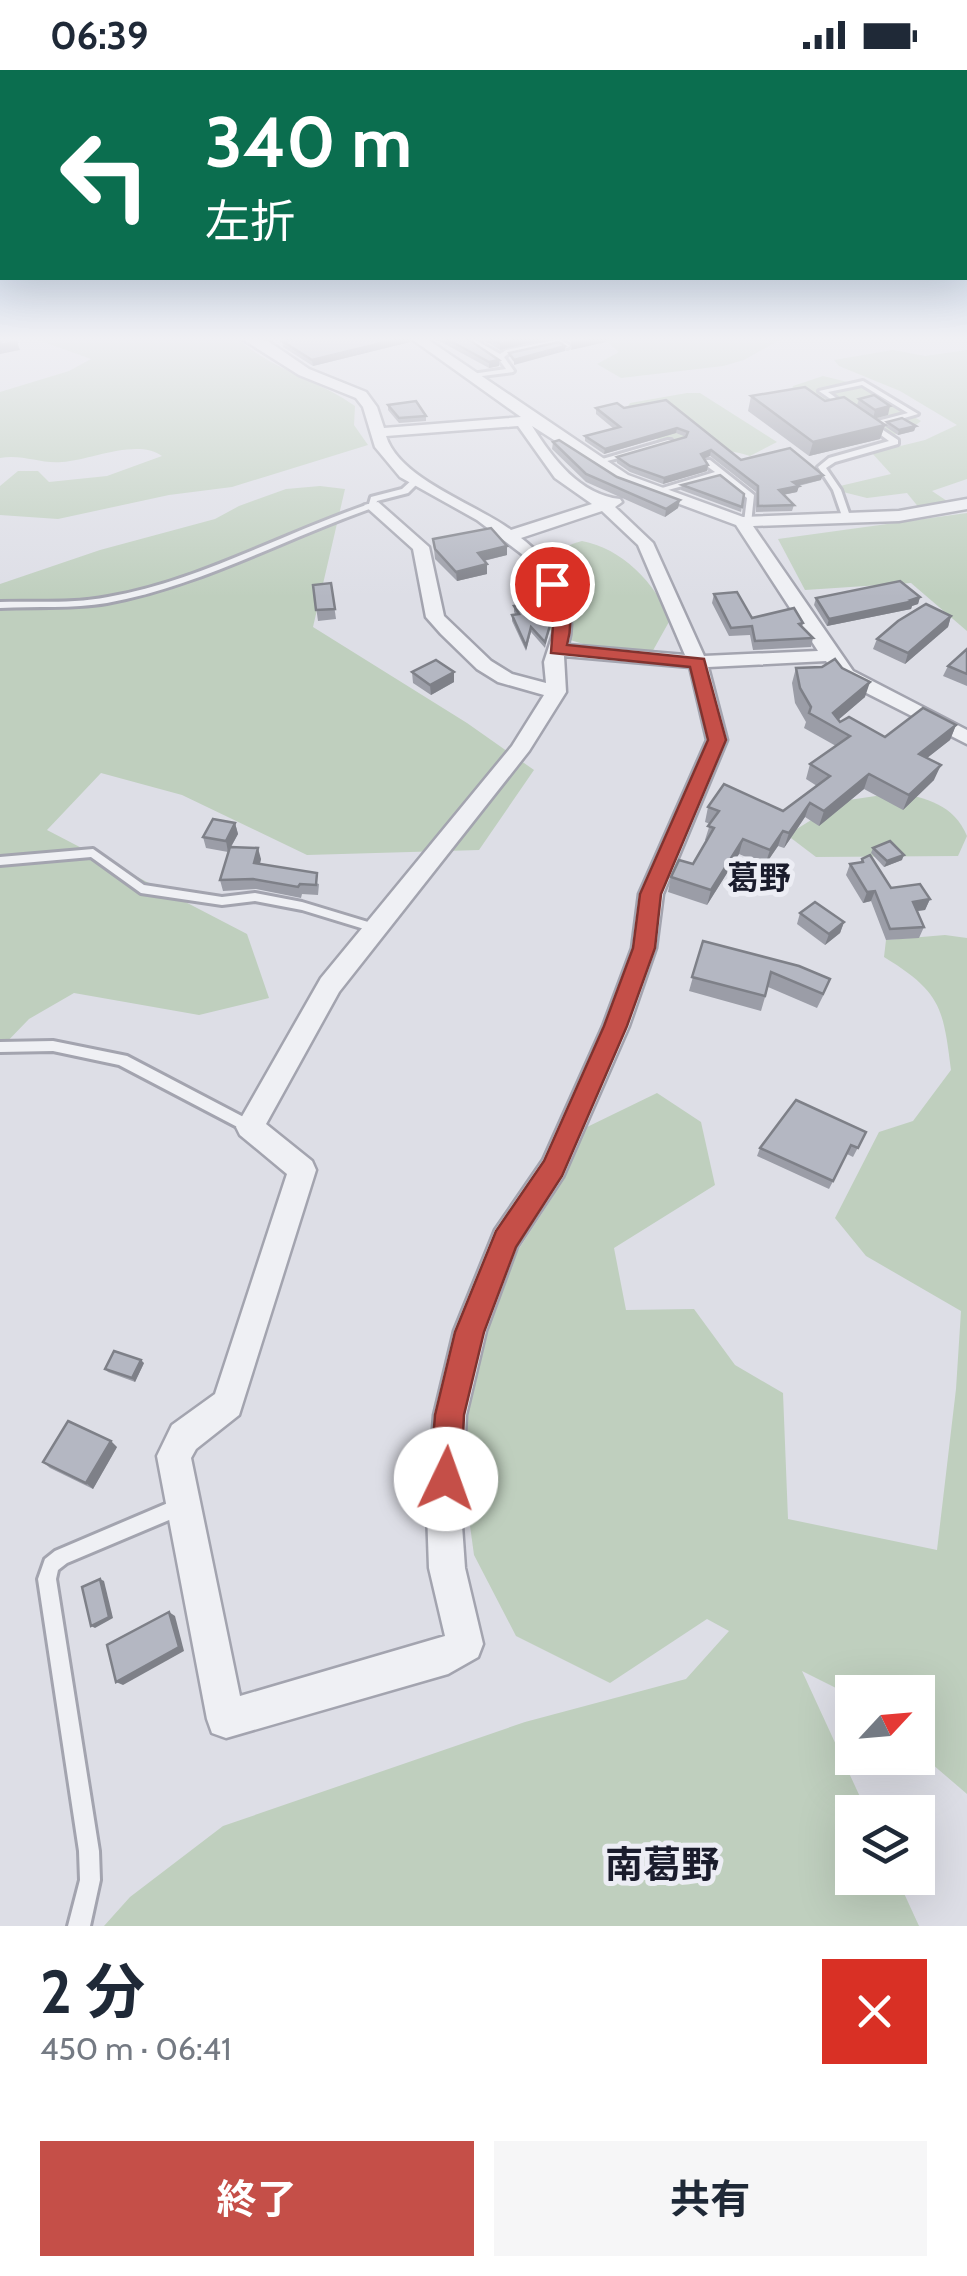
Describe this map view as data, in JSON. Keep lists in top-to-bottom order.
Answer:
{
  "districts": ["葛野", "南葛野"],
  "north": "top right",
  "page": {
    "status": "06:39",
    "turn": ["340 m", "左折"],
    "heading": ["2 分", "450 m · 06:41"],
    "buttons": ["終了", "共有"]
  }
}
